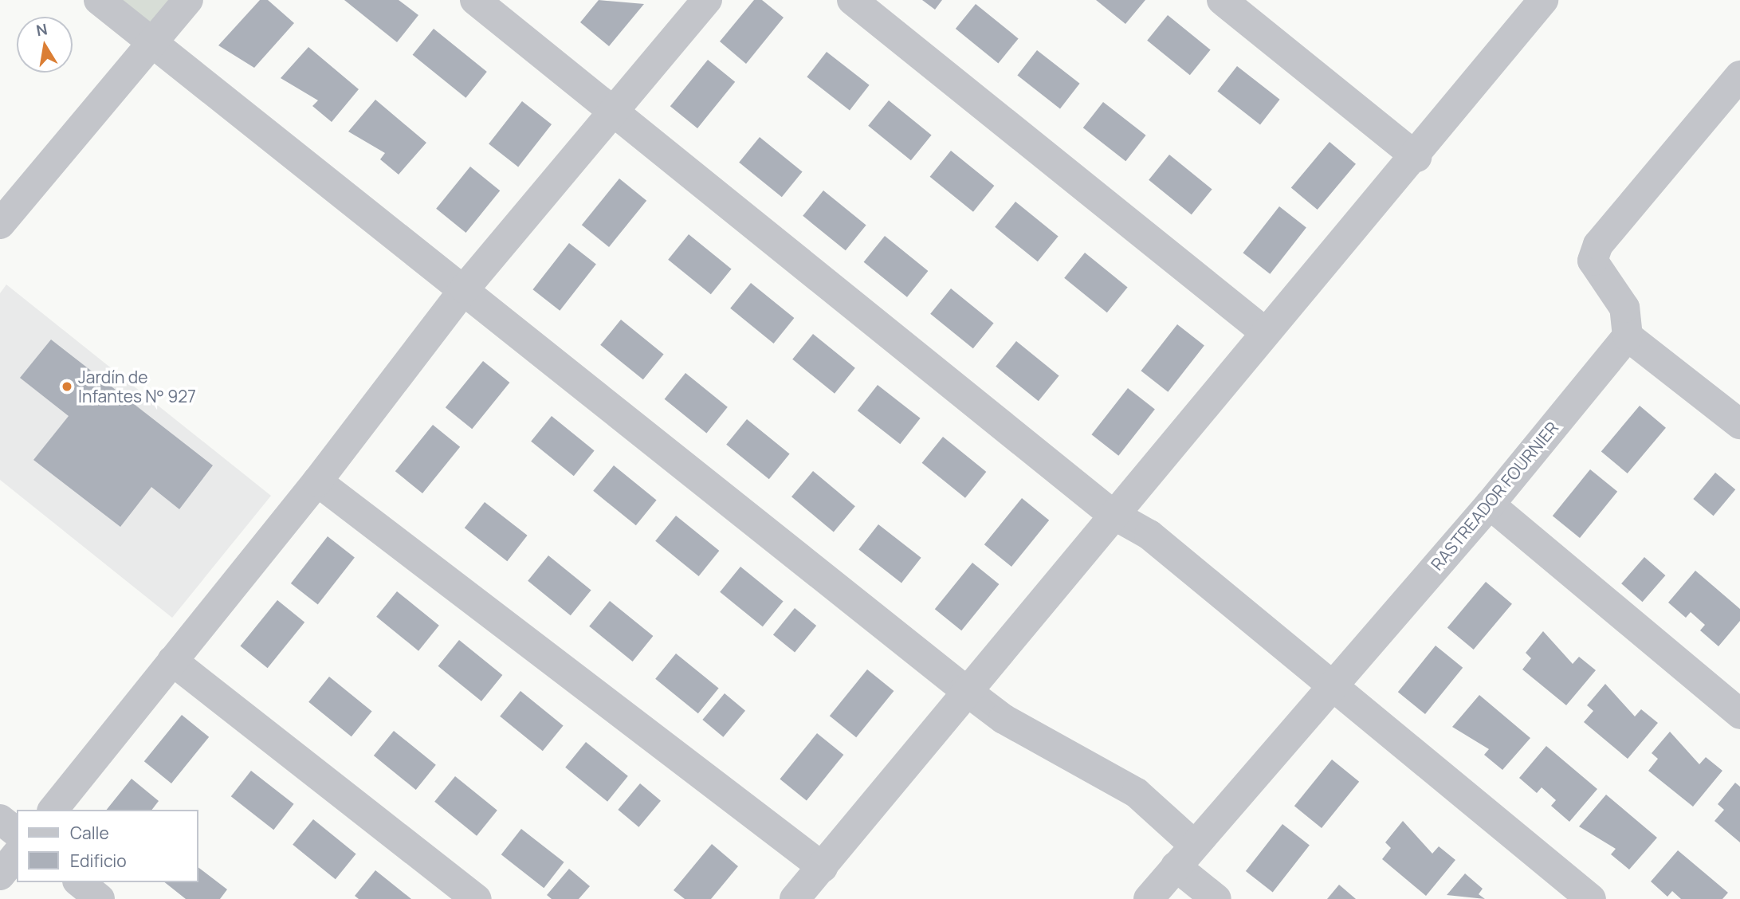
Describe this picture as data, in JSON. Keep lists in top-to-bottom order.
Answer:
{
  "streets": {
    "street": ["RASTREADOR FOURNIER"]
  },
  "places": ["Jardín de Infantes N° 927"],
  "legend": ["Calle", "Edificio"],
  "north": "top"
}
